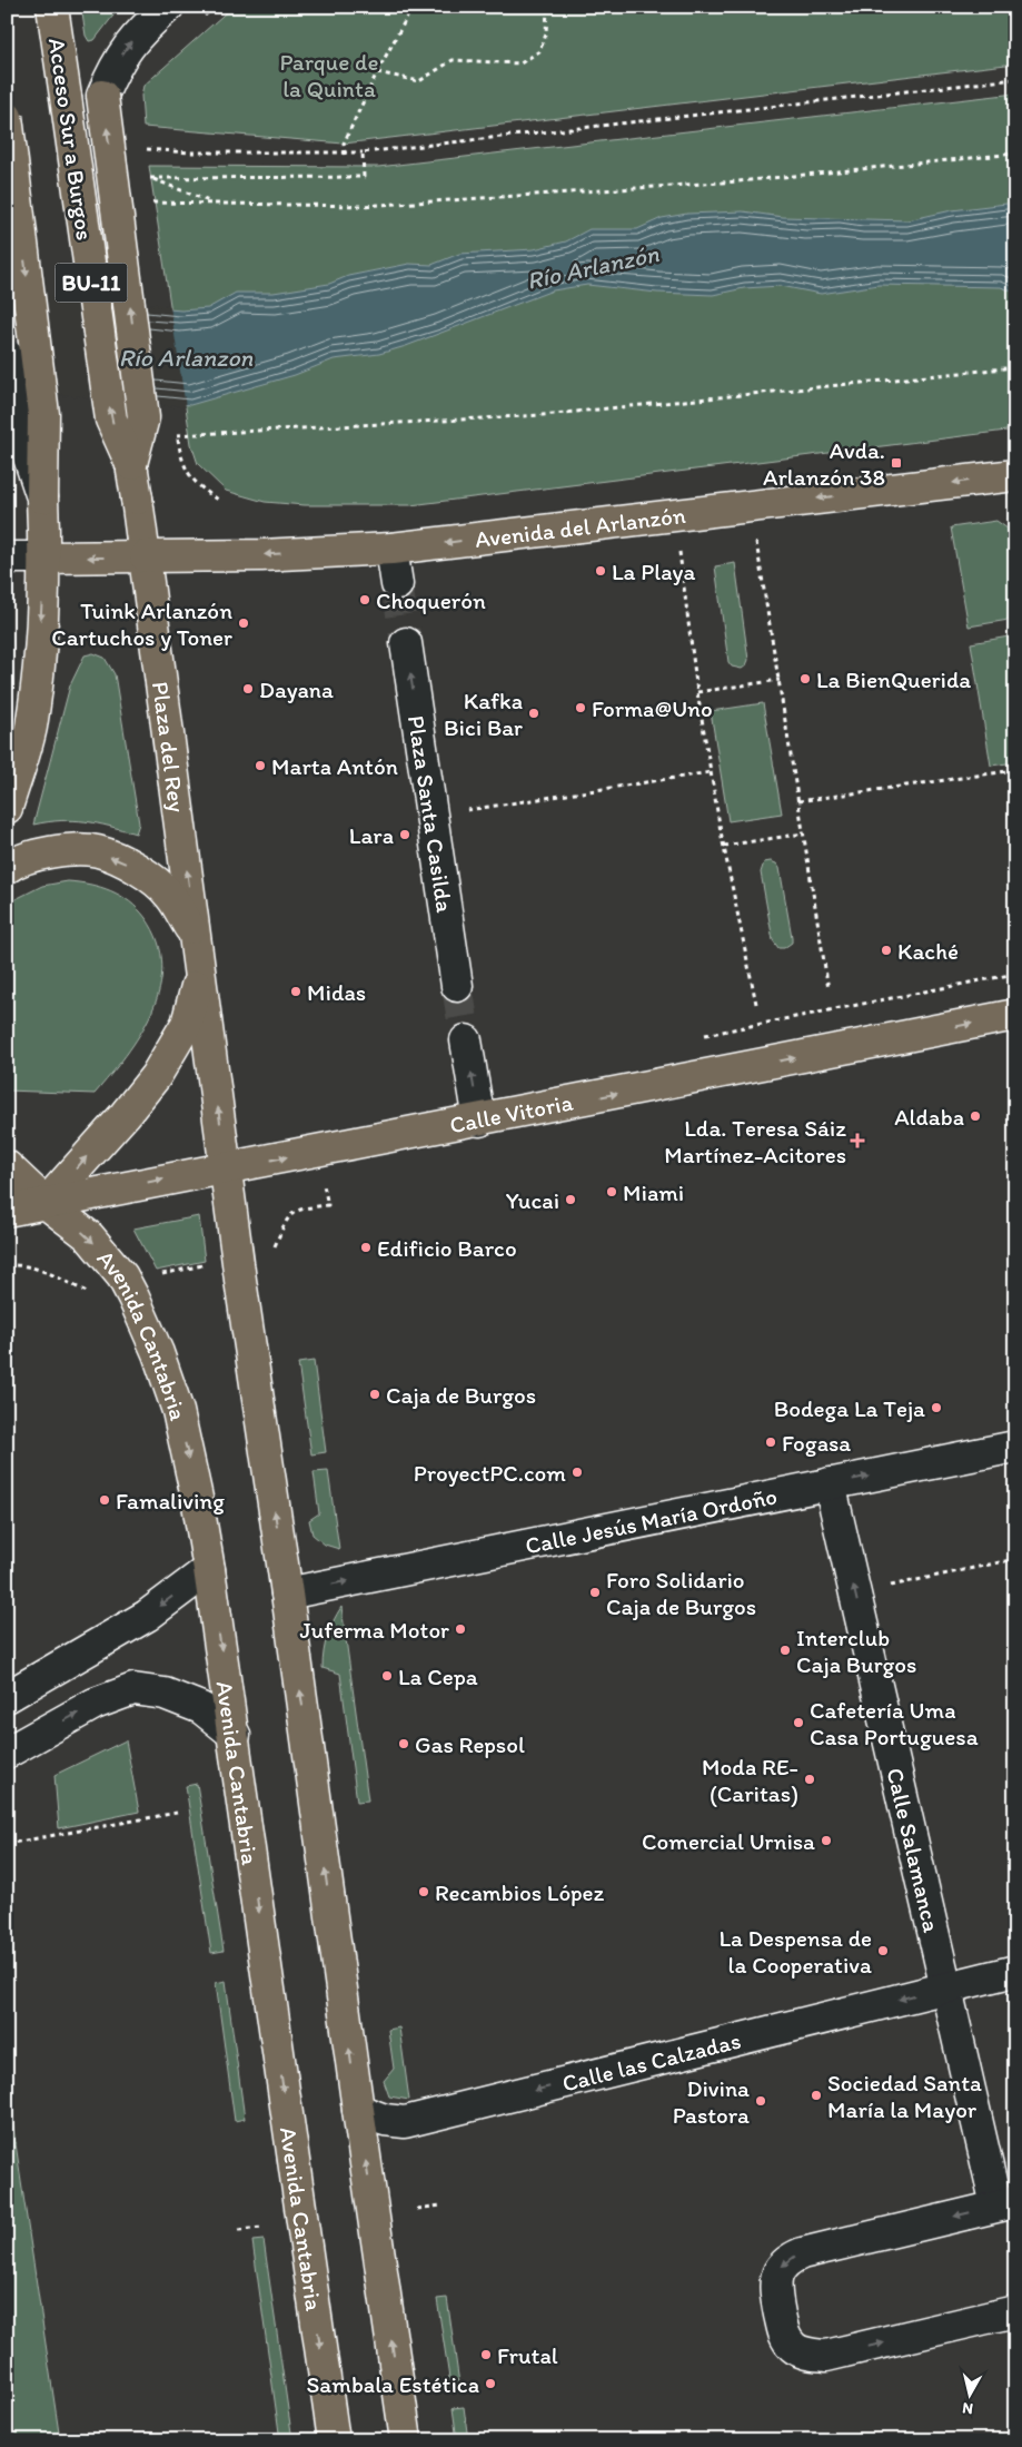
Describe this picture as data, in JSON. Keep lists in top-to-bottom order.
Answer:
{
  "streets": {
    "main road": [
      "Acceso Sur a Burgos",
      "BU-11",
      "Avenida del Arlanzón",
      "Plaza del Rey",
      "Calle Vitoria",
      "Avenida Cantabria"
    ],
    "street": [
      "Plaza Santa Casilda",
      "Calle Jesús María Ordoño",
      "Calle Salamanca",
      "Calle las Calzadas"
    ]
  },
  "crossings": [
    ["Acceso Sur a Burgos", "Plaza del Rey"],
    ["Avenida del Arlanzón", "Plaza del Rey"],
    ["Plaza del Rey", "Calle Vitoria"],
    ["Plaza del Rey", "Avenida Cantabria"],
    ["Calle Vitoria", "Avenida Cantabria"],
    ["Calle Jesús María Ordoño", "Calle Salamanca"],
    ["Calle Salamanca", "Calle las Calzadas"]
  ],
  "one_way": [
    "Avenida del Arlanzón",
    "Plaza Santa Casilda",
    "Calle Vitoria",
    "Calle Jesús María Ordoño",
    "Calle Salamanca",
    "Calle las Calzadas"
  ],
  "water": ["Río Arlanzón", "Río Arlanzon"],
  "parks": ["Parque de la Quinta"],
  "places": {
    "transit": ["Avda. Arlanzón 38"],
    "other": [
      "La Playa",
      "Choquerón",
      "Tuink Arlanzón Cartuchos y Toner",
      "La BienQuerida",
      "Dayana",
      "Forma@Uno",
      "Kafka Bici Bar",
      "Marta Antón",
      "Lara",
      "Kaché",
      "Midas",
      "Aldaba",
      "Miami",
      "Yucai",
      "Edificio Barco",
      "Caja de Burgos",
      "Bodega La Teja",
      "Fogasa",
      "ProyectPC.com",
      "Famaliving",
      "Foro Solidario Caja de Burgos",
      "Juferma Motor",
      "Interclub Caja Burgos",
      "La Cepa",
      "Cafetería Uma Casa Portuguesa",
      "Gas Repsol",
      "Moda RE- (Caritas)",
      "Comercial Urnisa",
      "Recambios López",
      "La Despensa de la Cooperativa",
      "Sociedad Santa María la Mayor",
      "Divina Pastora",
      "Frutal",
      "Sambala Estética"
    ],
    "health": ["Lda. Teresa Sáiz Martínez-Acitores"]
  },
  "north": "bottom"
}
